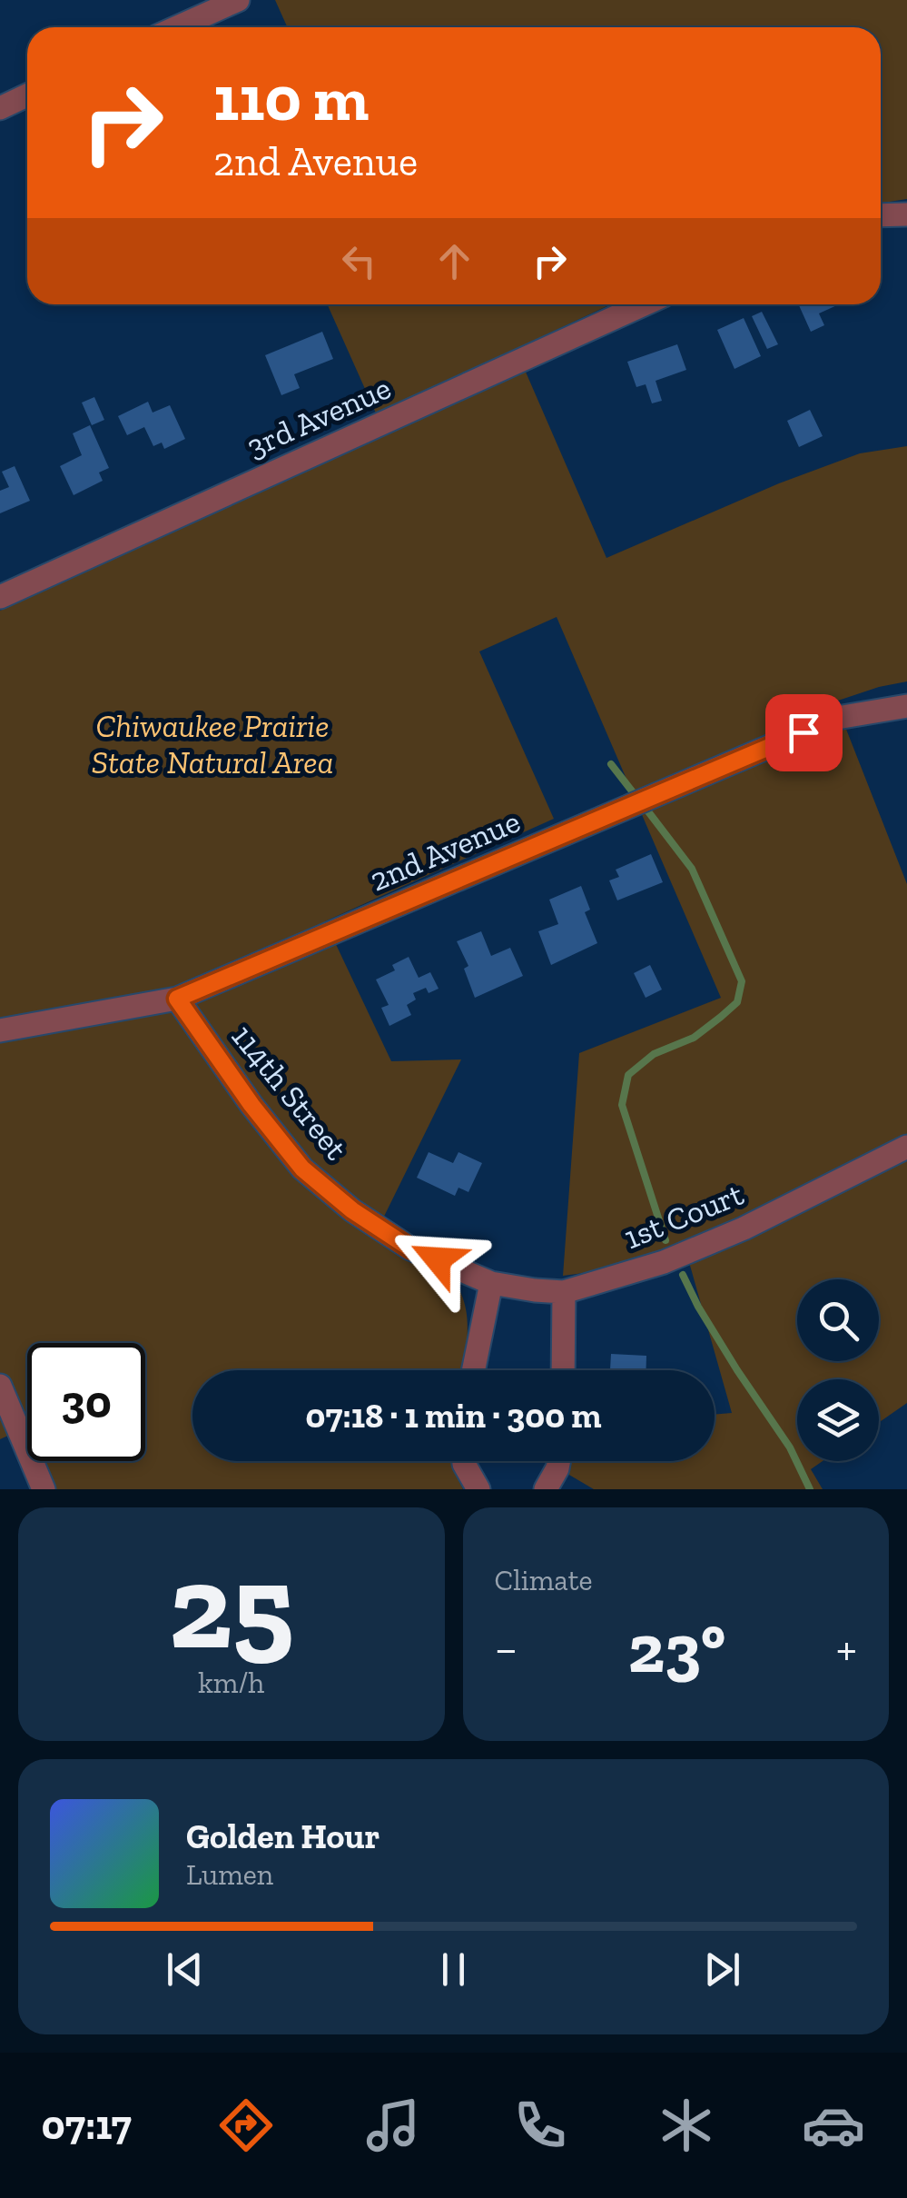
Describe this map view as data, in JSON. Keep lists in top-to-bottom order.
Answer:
{
  "streets": {
    "street": [
      "3rd Avenue",
      "2nd Avenue",
      "114th Street",
      "1st Court"
    ]
  },
  "crossings": [
    ["2nd Avenue", "114th Street"],
    ["114th Street", "1st Court"]
  ],
  "parks": ["Chiwaukee Prairie State Natural Area"],
  "page": {
    "turn": ["110 m", "2nd Avenue"],
    "limit": "30",
    "trip": "07:18 · 1 min · 300 m",
    "tile": [
      ["25", "km/h"],
      "Climate"
    ],
    "heat": ["−", "23°", "+"],
    "song": ["Golden Hour", "Lumen"],
    "tabs": "07:17"
  }
}
